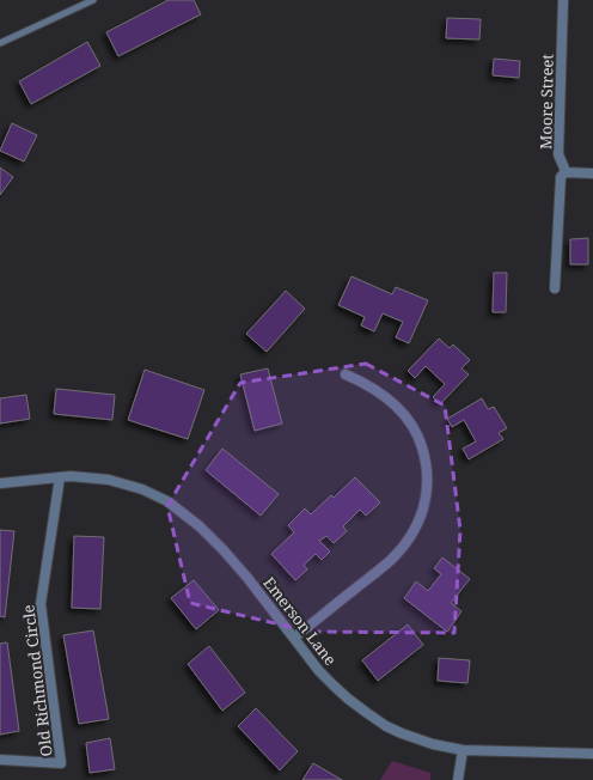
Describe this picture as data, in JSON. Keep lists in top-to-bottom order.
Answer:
{
  "streets": {
    "street": ["Moore Street", "Emerson Lane", "Old Richmond Circle"]
  },
  "crossings": [
    ["Emerson Lane", "Old Richmond Circle"]
  ]
}
